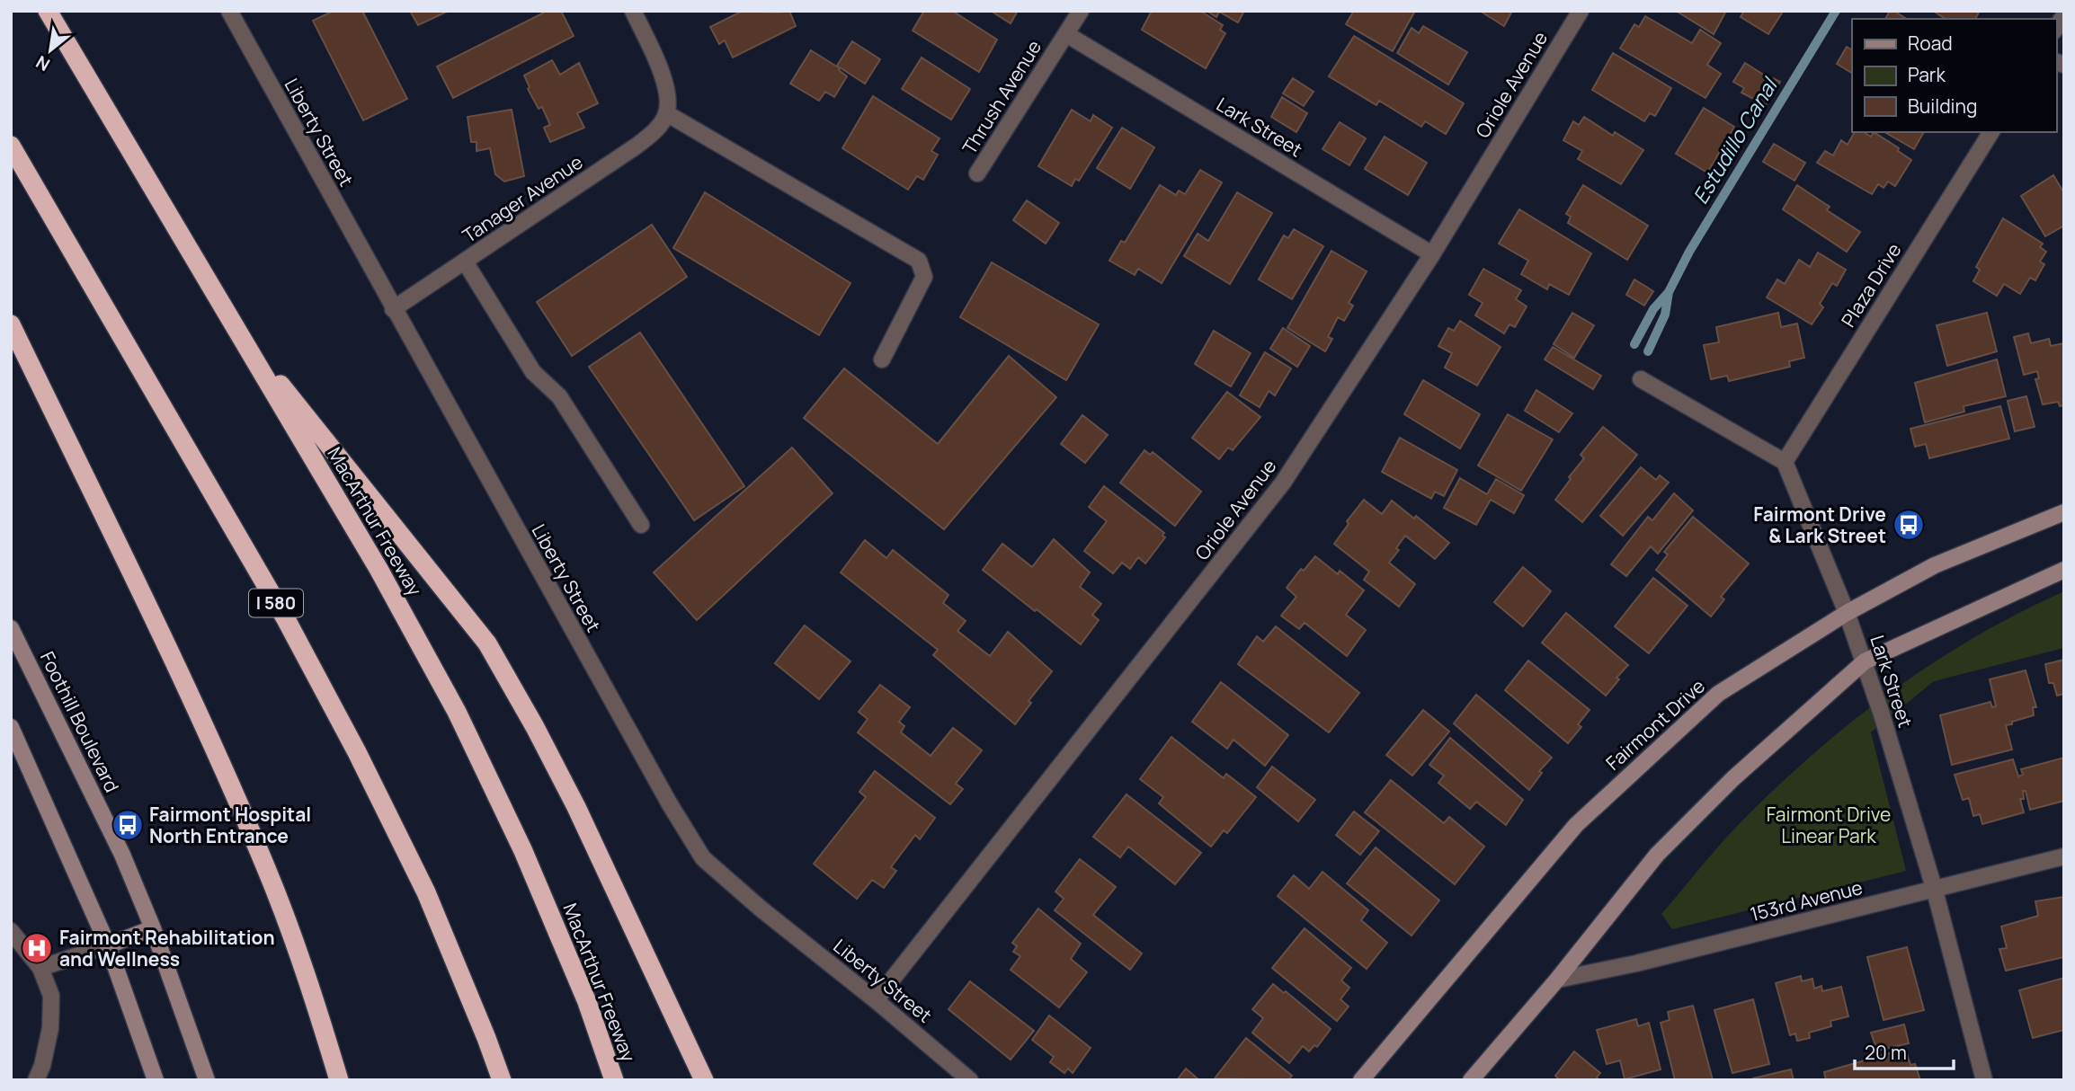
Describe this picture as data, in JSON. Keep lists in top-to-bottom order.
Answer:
{
  "streets": {
    "highway": ["MacArthur Freeway", "I 580"],
    "main road": ["Foothill Boulevard", "Fairmont Drive"],
    "street": [
      "Oriole Avenue",
      "Thrush Avenue",
      "Lark Street",
      "Liberty Street",
      "Tanager Avenue",
      "Plaza Drive",
      "153rd Avenue"
    ]
  },
  "crossings": [
    ["Oriole Avenue", "Lark Street"],
    ["Oriole Avenue", "Liberty Street"],
    ["Thrush Avenue", "Lark Street"],
    ["Lark Street", "Plaza Drive"],
    ["Lark Street", "Fairmont Drive"],
    ["Lark Street", "153rd Avenue"],
    ["Liberty Street", "Tanager Avenue"]
  ],
  "water": ["Estudillo Canal"],
  "parks": ["Fairmont Drive Linear Park"],
  "places": {
    "bus stop": ["Fairmont Drive & Lark Street", "Fairmont Hospital North Entrance"],
    "hospital": ["Fairmont Rehabilitation and Wellness"]
  },
  "legend": ["Road", "Park", "Building"],
  "scale_bar": "20 m",
  "north": "bottom left"
}
